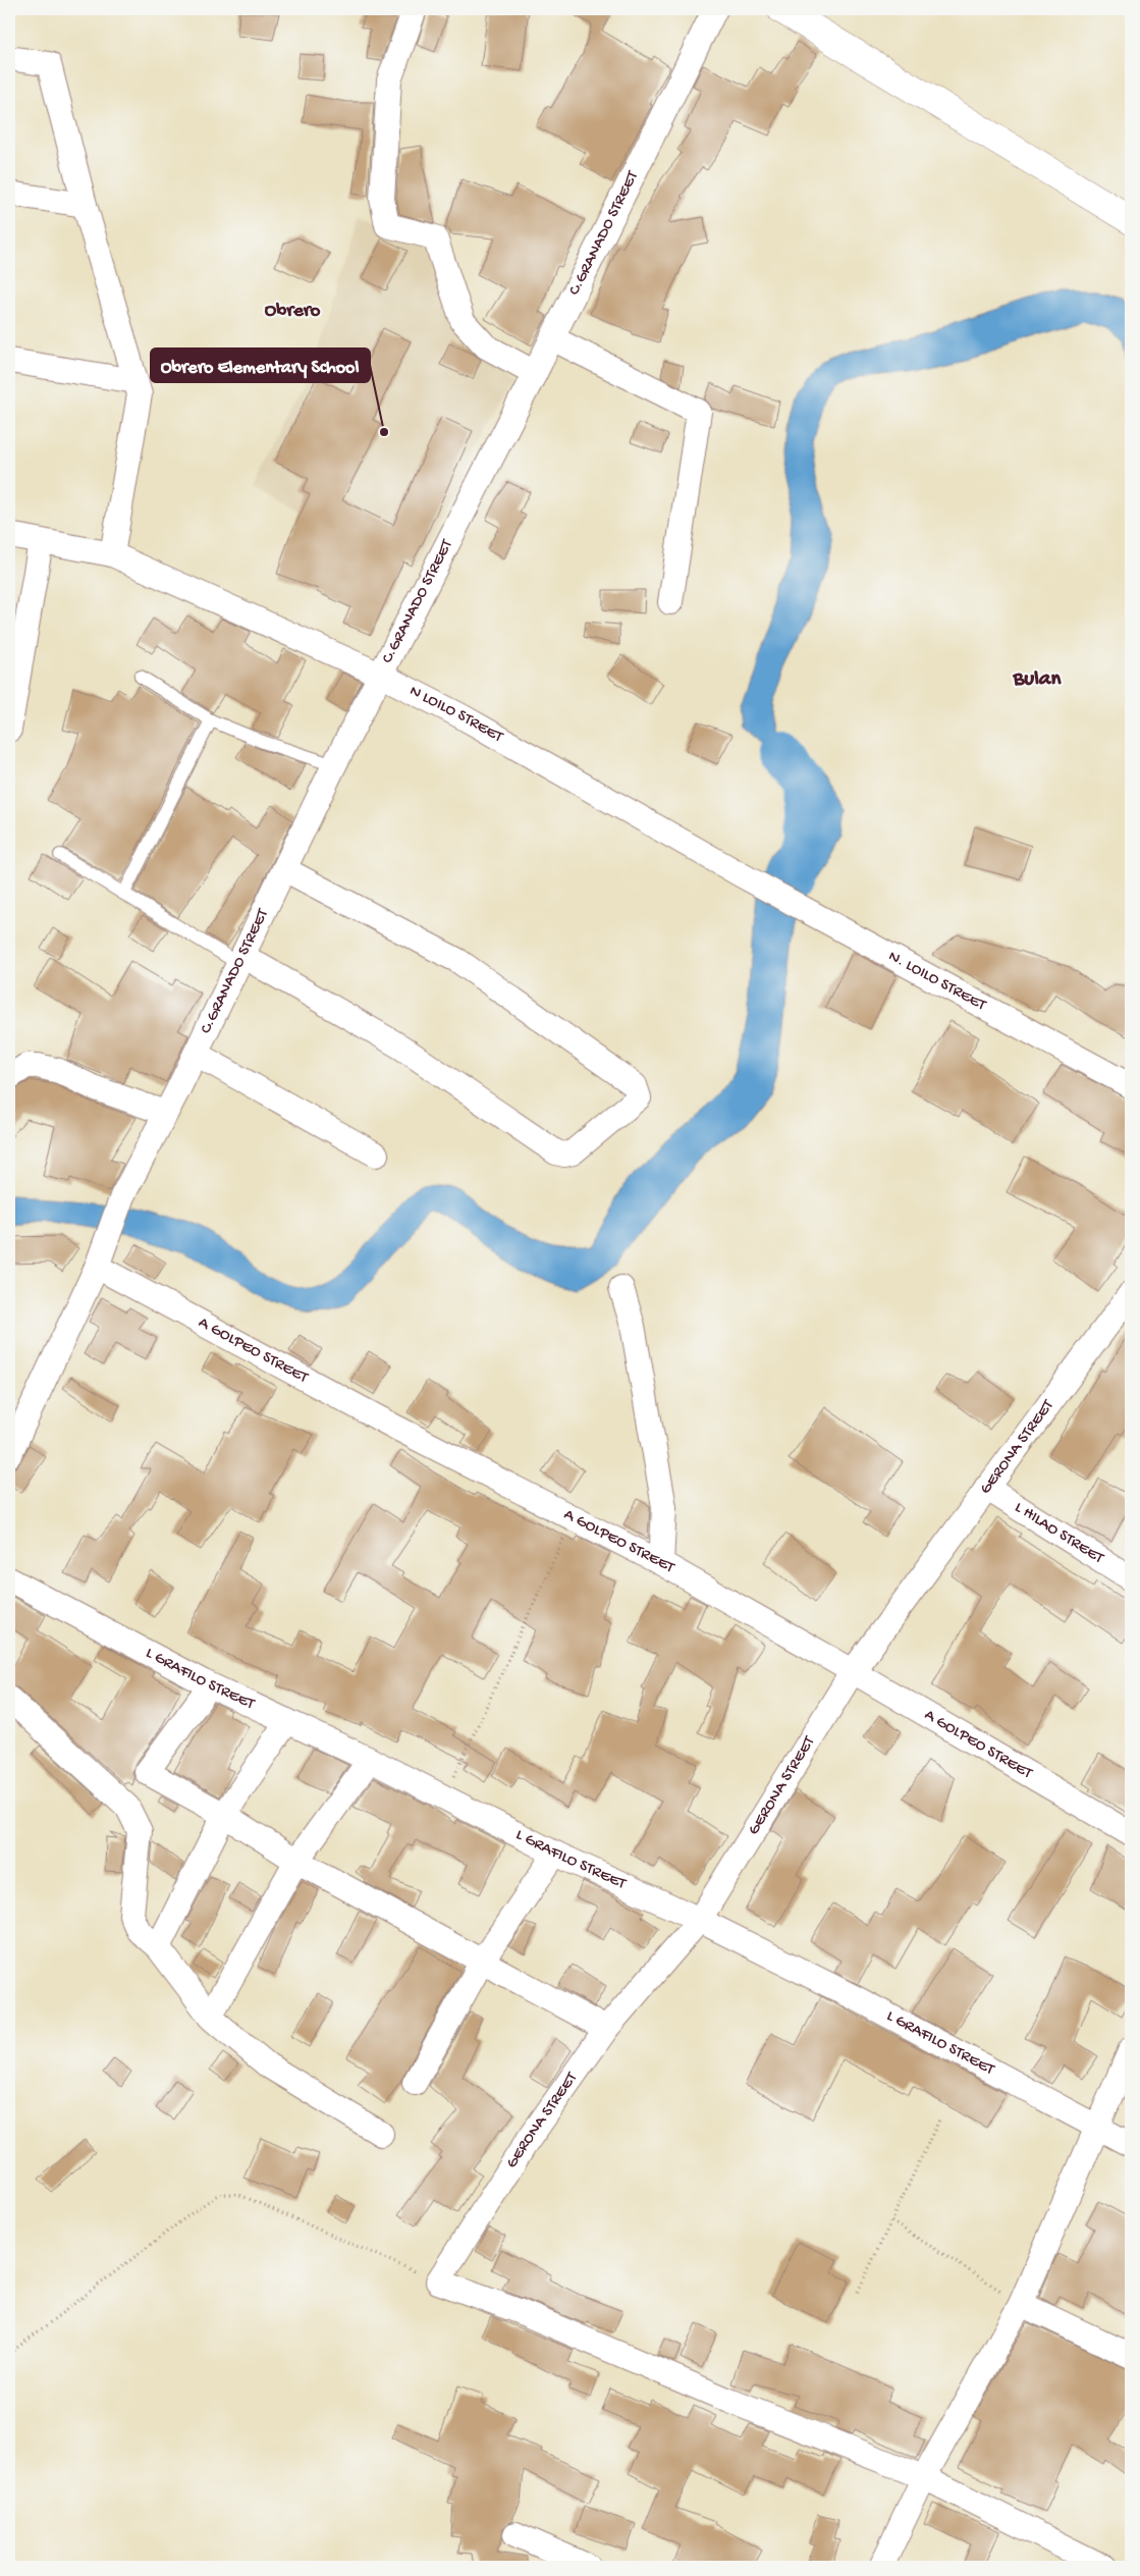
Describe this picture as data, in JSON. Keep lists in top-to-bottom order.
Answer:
{
  "streets": {
    "street": [
      "C.GRANADO STREET",
      "N LOILO STREET",
      "N. LOILO STREET",
      "A GOLPEO STREET",
      "GERONA STREET",
      "L HILAO STREET",
      "L GRAFILO STREET"
    ]
  },
  "crossings": [
    ["C.GRANADO STREET", "N LOILO STREET"],
    ["C.GRANADO STREET", "A GOLPEO STREET"],
    ["N LOILO STREET", "N. LOILO STREET"],
    ["A GOLPEO STREET", "GERONA STREET"],
    ["GERONA STREET", "L HILAO STREET"],
    ["GERONA STREET", "L GRAFILO STREET"]
  ],
  "districts": ["Obrero", "Bulan"],
  "places": ["Obrero Elementary School"]
}
